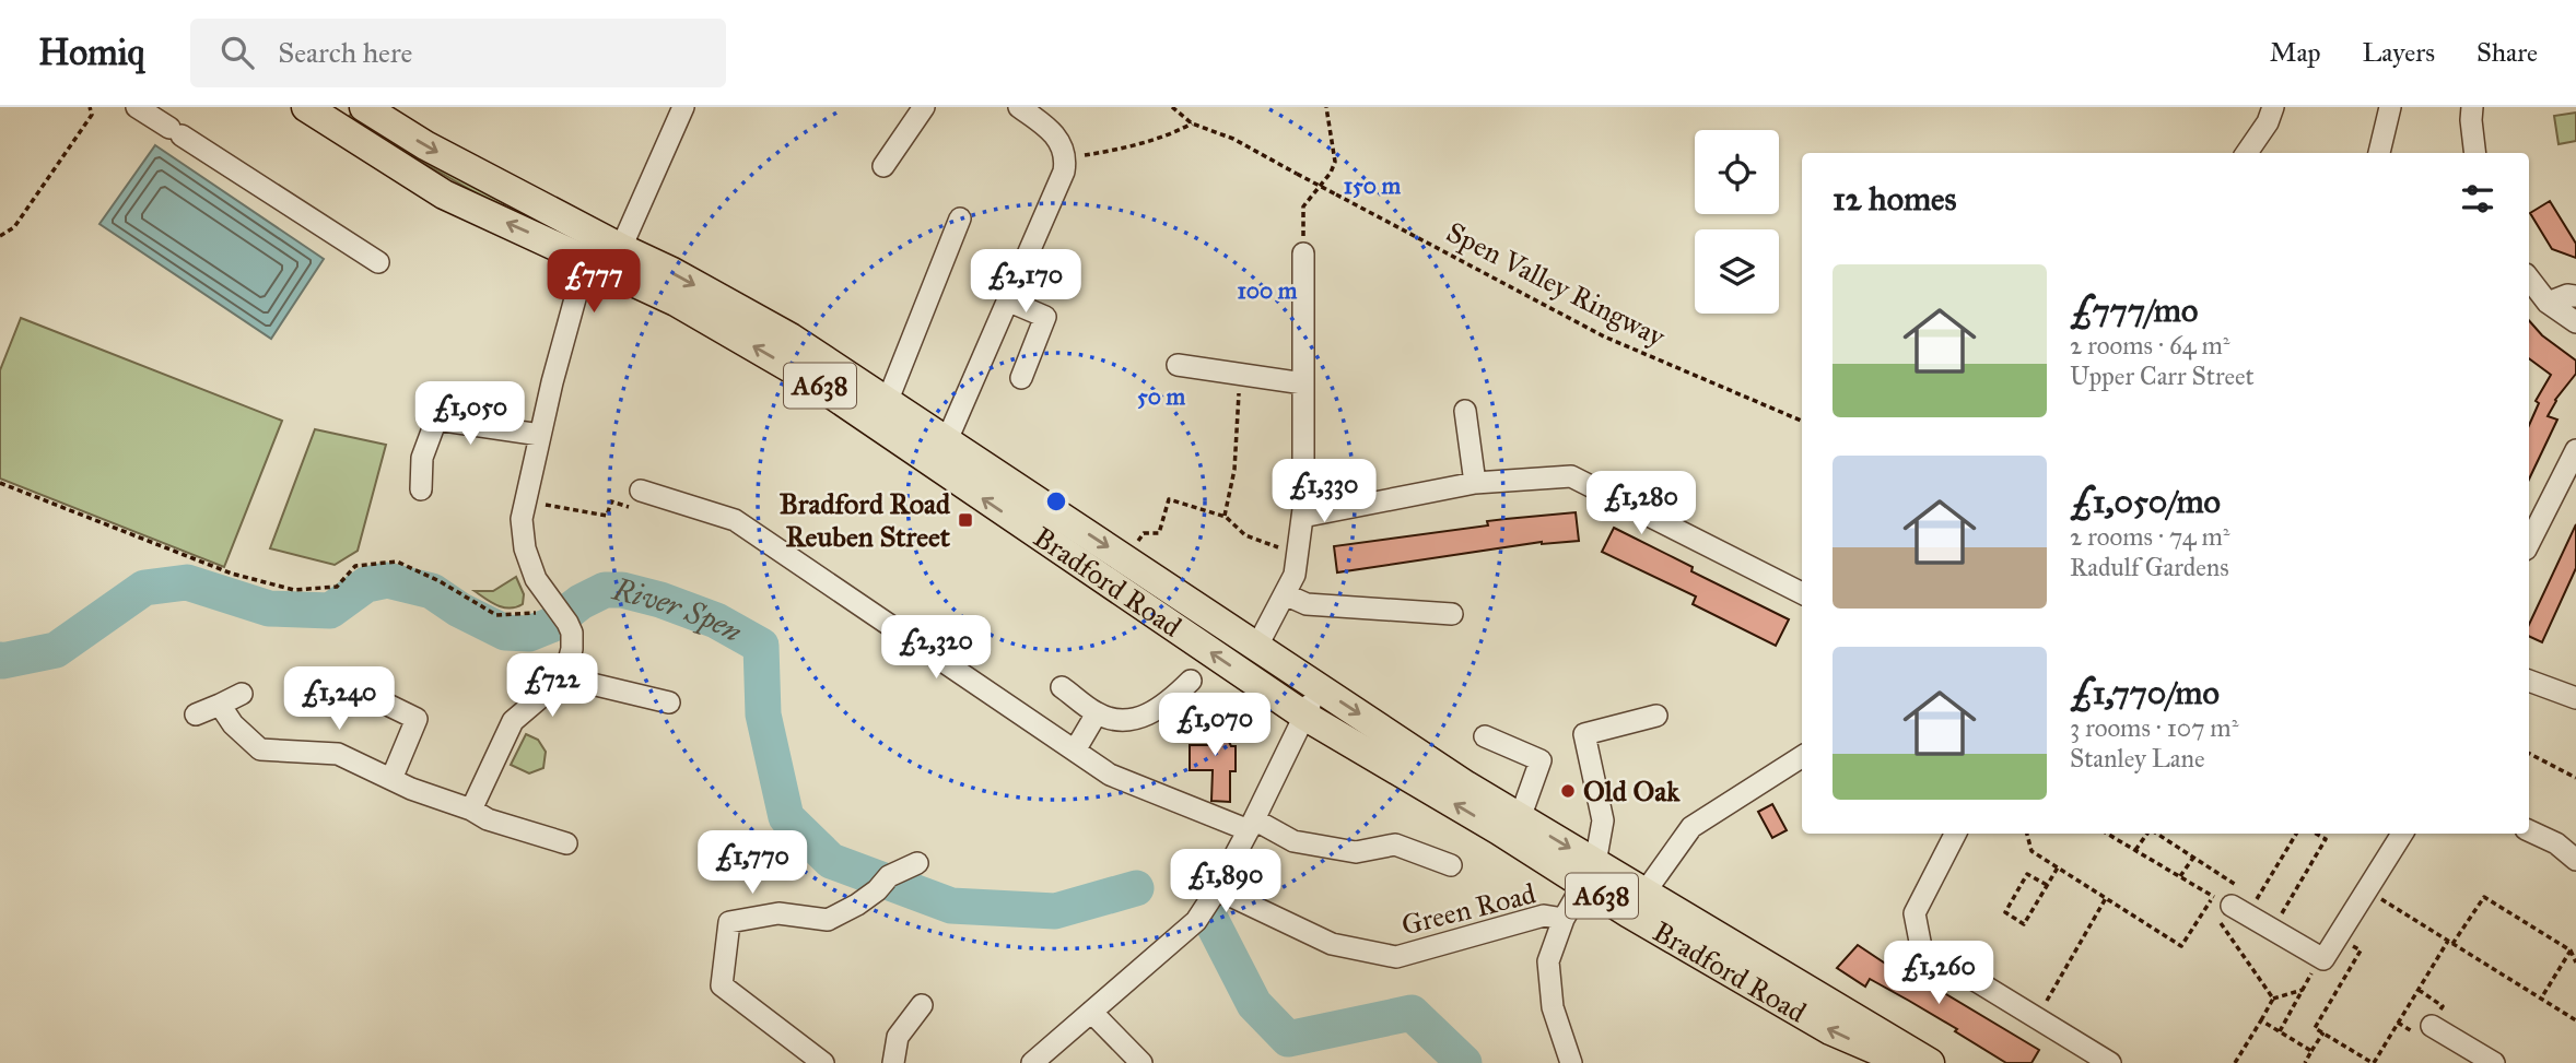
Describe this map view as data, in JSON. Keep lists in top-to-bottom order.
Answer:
{
  "streets": {
    "main road": ["A638", "Bradford Road"],
    "street": ["Green Road"],
    "path": ["Spen Valley Ringway"]
  },
  "water": ["River Spen"],
  "places": {
    "transit": ["Bradford Road Reuben Street"],
    "other": ["Old Oak"]
  },
  "page": {
    "header": "Homiq",
    "search": "Search here",
    "nav": ["Map", "Layers", "Share"],
    "heading": "12 homes",
    "list": [
      {
        "name": "£777/mo",
        "note": "2 rooms · 64 m² · Upper Carr Street"
      },
      {
        "name": "£1,050/mo",
        "note": "2 rooms · 74 m² · Radulf Gardens"
      },
      {
        "name": "£1,770/mo",
        "note": "3 rooms · 107 m² · Stanley Lane"
      }
    ],
    "price": [
      "£777",
      "£2,170",
      "£1,050",
      "£1,330",
      "£1,280",
      "£2,320",
      "£722",
      "£1,240",
      "£1,070",
      "£1,770",
      "£1,890",
      "£1,260"
    ]
  },
  "rings": ["150 m", "100 m", "50 m"]
}
